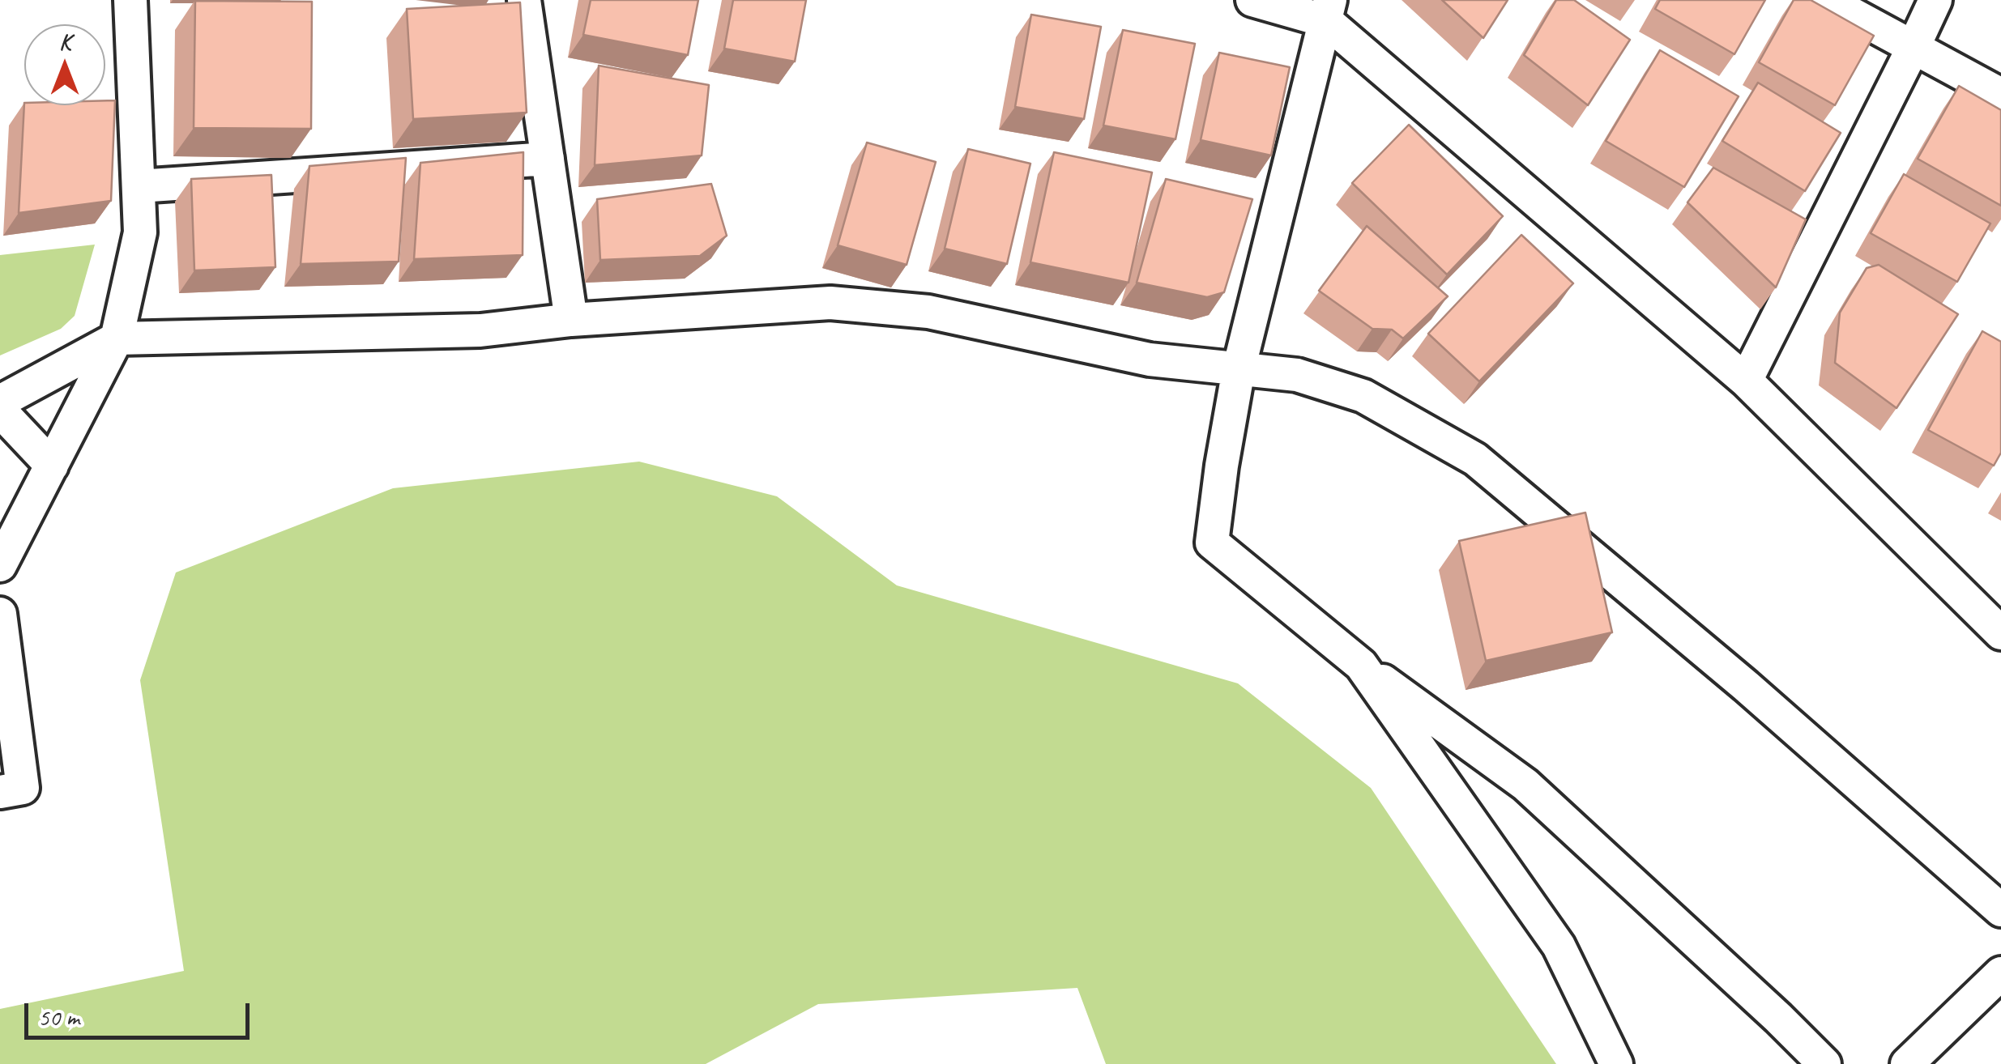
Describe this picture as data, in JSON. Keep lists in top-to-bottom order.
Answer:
{
  "scale_bar": "50 m",
  "north": "top"
}
